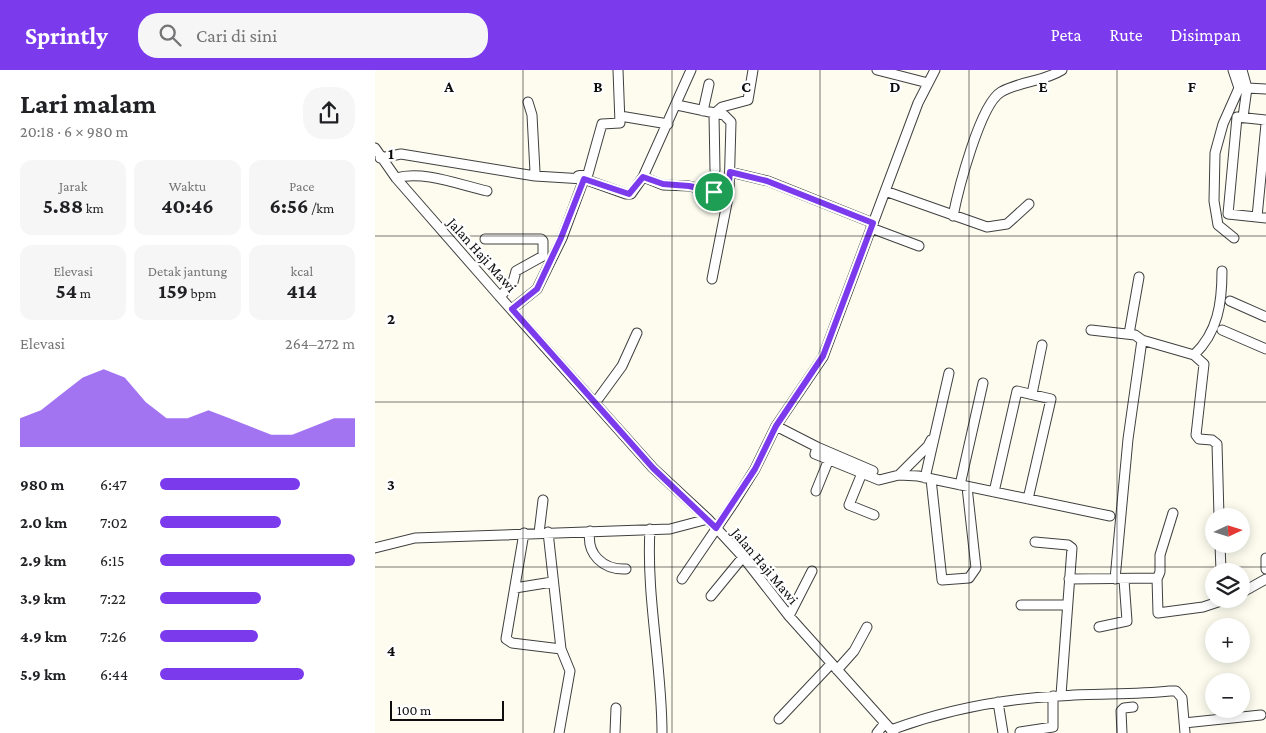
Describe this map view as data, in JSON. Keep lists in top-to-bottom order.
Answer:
{
  "streets": {
    "street": ["Jalan Haji Mawi"]
  },
  "scale_bar": "100 m",
  "north": "right",
  "page": {
    "header": "Sprintly",
    "search": "Cari di sini",
    "nav": ["Peta", "Rute", "Disimpan"],
    "heading": ["Lari malam", "20:18 · 6 × 980 m"],
    "stats": [
      ["Jarak", "5.88 km"],
      ["Waktu", "40:46"],
      ["Pace", "6:56 /km"],
      ["Elevasi", "54 m"],
      ["Detak jantung", "159 bpm"],
      ["kcal", "414"]
    ],
    "chart": ["Elevasi", "264–272 m"],
    "list": [
      {
        "name": "980 m",
        "note": "6:47"
      },
      {
        "name": "2.0 km",
        "note": "7:02"
      },
      {
        "name": "2.9 km",
        "note": "6:15"
      },
      {
        "name": "3.9 km",
        "note": "7:22"
      },
      {
        "name": "4.9 km",
        "note": "7:26"
      },
      {
        "name": "5.9 km",
        "note": "6:44"
      }
    ],
    "map_buttons": ["+", "−"],
    "scale": "100 m"
  },
  "grid": {
    "columns": [
      "A",
      "B",
      "C",
      "D",
      "E",
      "F"
    ],
    "rows": [
      "1",
      "2",
      "3",
      "4"
    ]
  }
}
